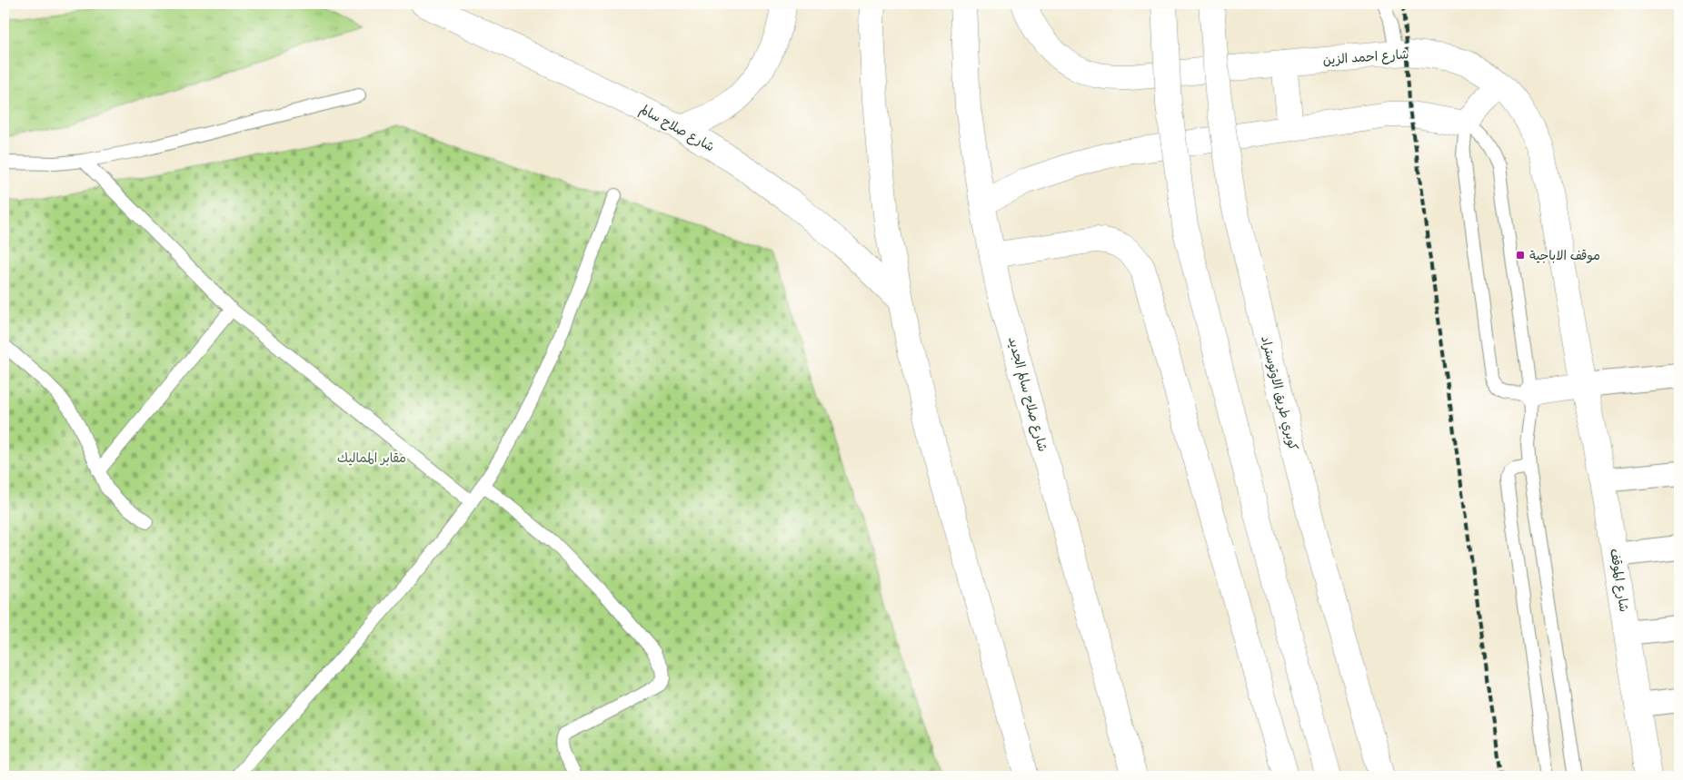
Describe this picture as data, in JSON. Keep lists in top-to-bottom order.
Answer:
{
  "streets": {
    "main road": [
      "شارع احمد الزين",
      "شارع صلاح سالم",
      "كوبري طريق الاوتوستراد",
      "شارع صلاح سالم الجديد",
      "شارع الموقف"
    ]
  },
  "crossings": [
    ["شارع احمد الزين", "شارع الموقف"]
  ],
  "parks": ["مقابر المماليك"],
  "places": {
    "transit": ["موقف الاباجية"]
  }
}
